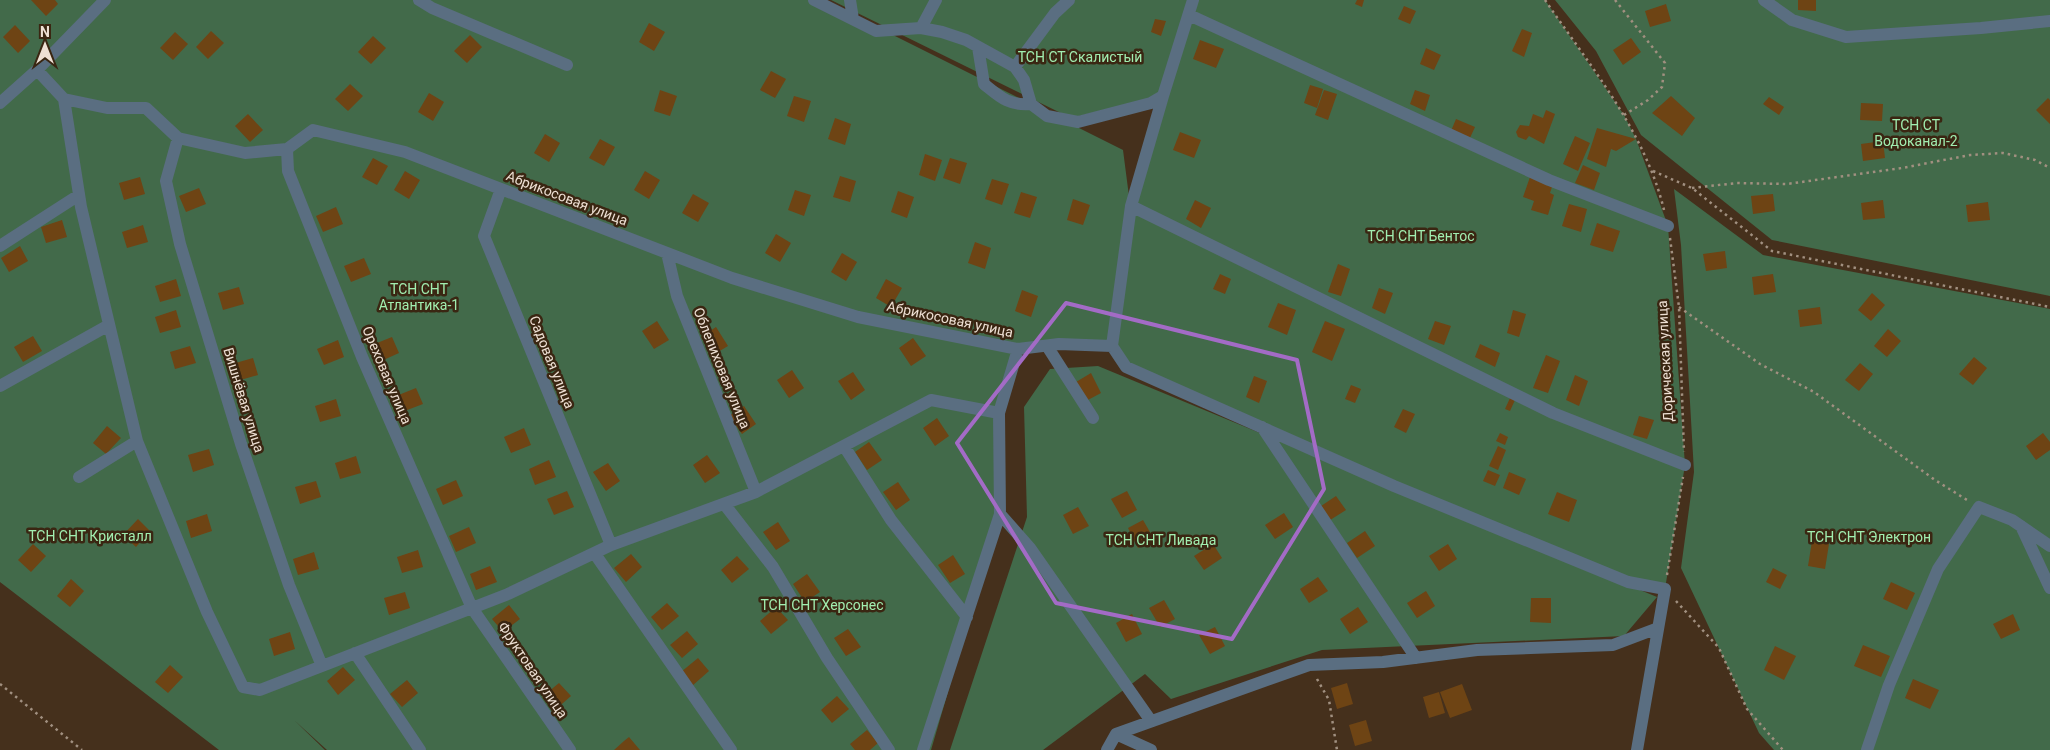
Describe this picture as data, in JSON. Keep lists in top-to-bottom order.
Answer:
{
  "streets": {
    "street": [
      "Абрикосовая улица",
      "Садовая улица",
      "Облепиховая улица",
      "Ореховая улица",
      "Вишнёвая улица",
      "Фруктовая улица"
    ],
    "path": ["Дорическая улица"]
  },
  "crossings": [
    ["Абрикосовая улица", "Садовая улица"],
    ["Абрикосовая улица", "Облепиховая улица"],
    ["Абрикосовая улица", "Ореховая улица"],
    ["Ореховая улица", "Фруктовая улица"]
  ],
  "parks": [
    "ТСН СТ Скалистый",
    "ТСН СТ Водоканал-2",
    "ТСН СНТ Бентос",
    "ТСН СНТ Атлантика-1",
    "ТСН СНТ Кристалл",
    "ТСН СНТ Электрон",
    "ТСН СНТ Ливада",
    "ТСН СНТ Херсонес"
  ],
  "north": "top"
}
